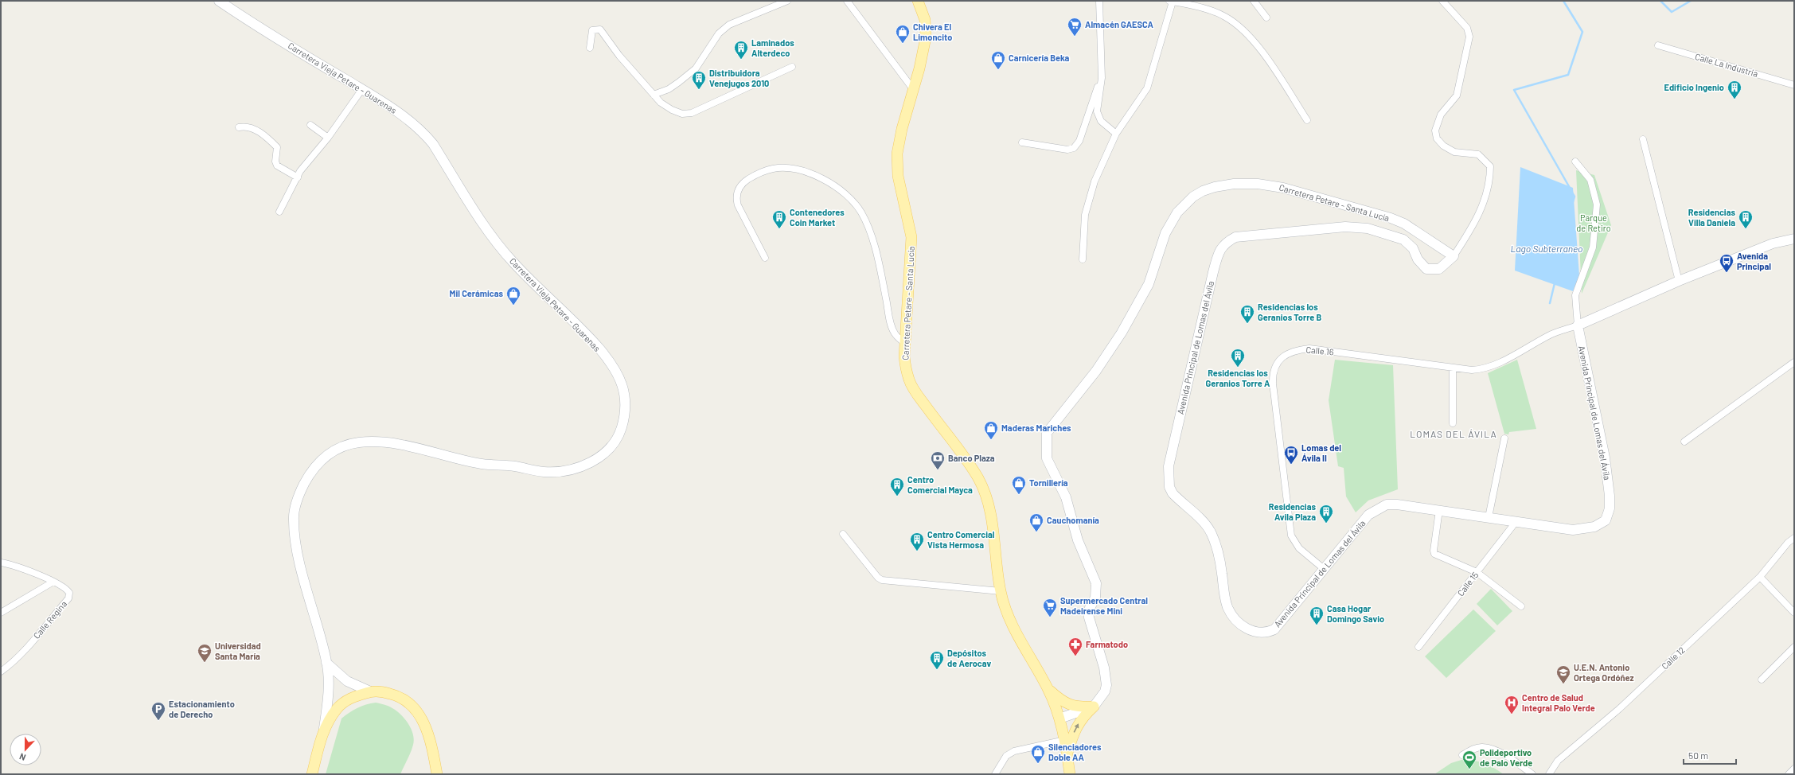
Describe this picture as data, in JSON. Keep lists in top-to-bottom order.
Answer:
{
  "streets": {
    "main road": ["Carretera Petare - Santa Lucía"],
    "street": [
      "Calle La Industria",
      "Carretera Vieja Petare - Guarenas",
      "Avenida Principal de Lomas del Ávila",
      "Calle 16",
      "Calle 15",
      "Calle Regina",
      "Calle 12"
    ]
  },
  "crossings": [
    ["Carretera Petare - Santa Lucía", "Avenida Principal de Lomas del Ávila"],
    ["Avenida Principal de Lomas del Ávila", "Calle 16"],
    ["Avenida Principal de Lomas del Ávila", "Calle 15"]
  ],
  "districts": ["LOMAS DEL ÁVILA"],
  "water": ["Lago Subterraneo"],
  "parks": ["Parque de Retiro"],
  "places": {
    "supermarket": ["Almacén GAESCA", "Supermercado Central Madeirense Mini"],
    "shop": [
      "Chivera El Limoncito",
      "Carnicería Beka",
      "Mil Cerámicas",
      "Maderas Mariches",
      "Tornillería",
      "Cauchomanía",
      "Silenciadores Doble AA"
    ],
    "building": [
      "Laminados Alterdeco",
      "Distribuidora Venejugos 2010",
      "Edificio Ingenio",
      "Contenedores Coin Market",
      "Residencias Villa Daniela",
      "Residencias los Geranios Torre B",
      "Residencias los Geranios Torre A",
      "Centro Comercial Mayca",
      "Residencias Avila Plaza",
      "Centro Comercial Vista Hermosa",
      "Casa Hogar Domingo Savio",
      "Depósitos de Aerocav"
    ],
    "bus stop": ["Avenida Principal", "Lomas del Ávila II"],
    "bank": ["Banco Plaza"],
    "pharmacy": ["Farmatodo"],
    "school or university": ["Universidad Santa María", "U.E.N. Antonio Ortega Ordóñez"],
    "hospital": ["Centro de Salud Integral Palo Verde"],
    "parking": ["Estacionamiento de Derecho"],
    "sports": ["Polideportivo de Palo Verde"]
  },
  "scale_bar": "50 m",
  "north": "bottom"
}
